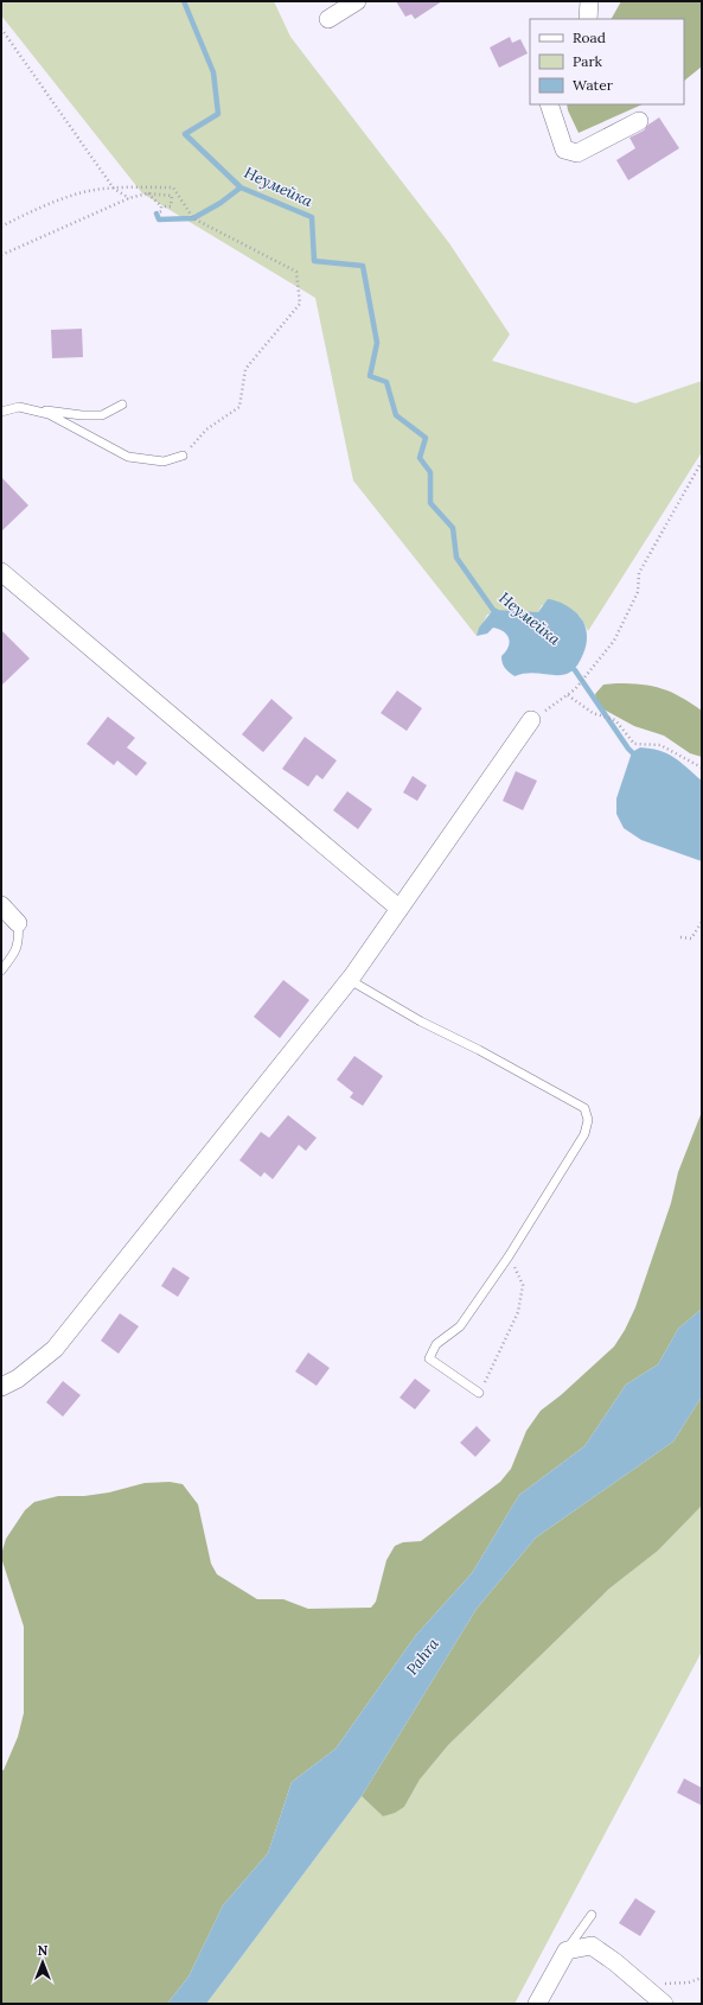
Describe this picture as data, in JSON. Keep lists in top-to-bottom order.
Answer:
{
  "water": ["Неумейка", "Pahra"],
  "legend": ["Road", "Park", "Water"],
  "north": "top"
}
